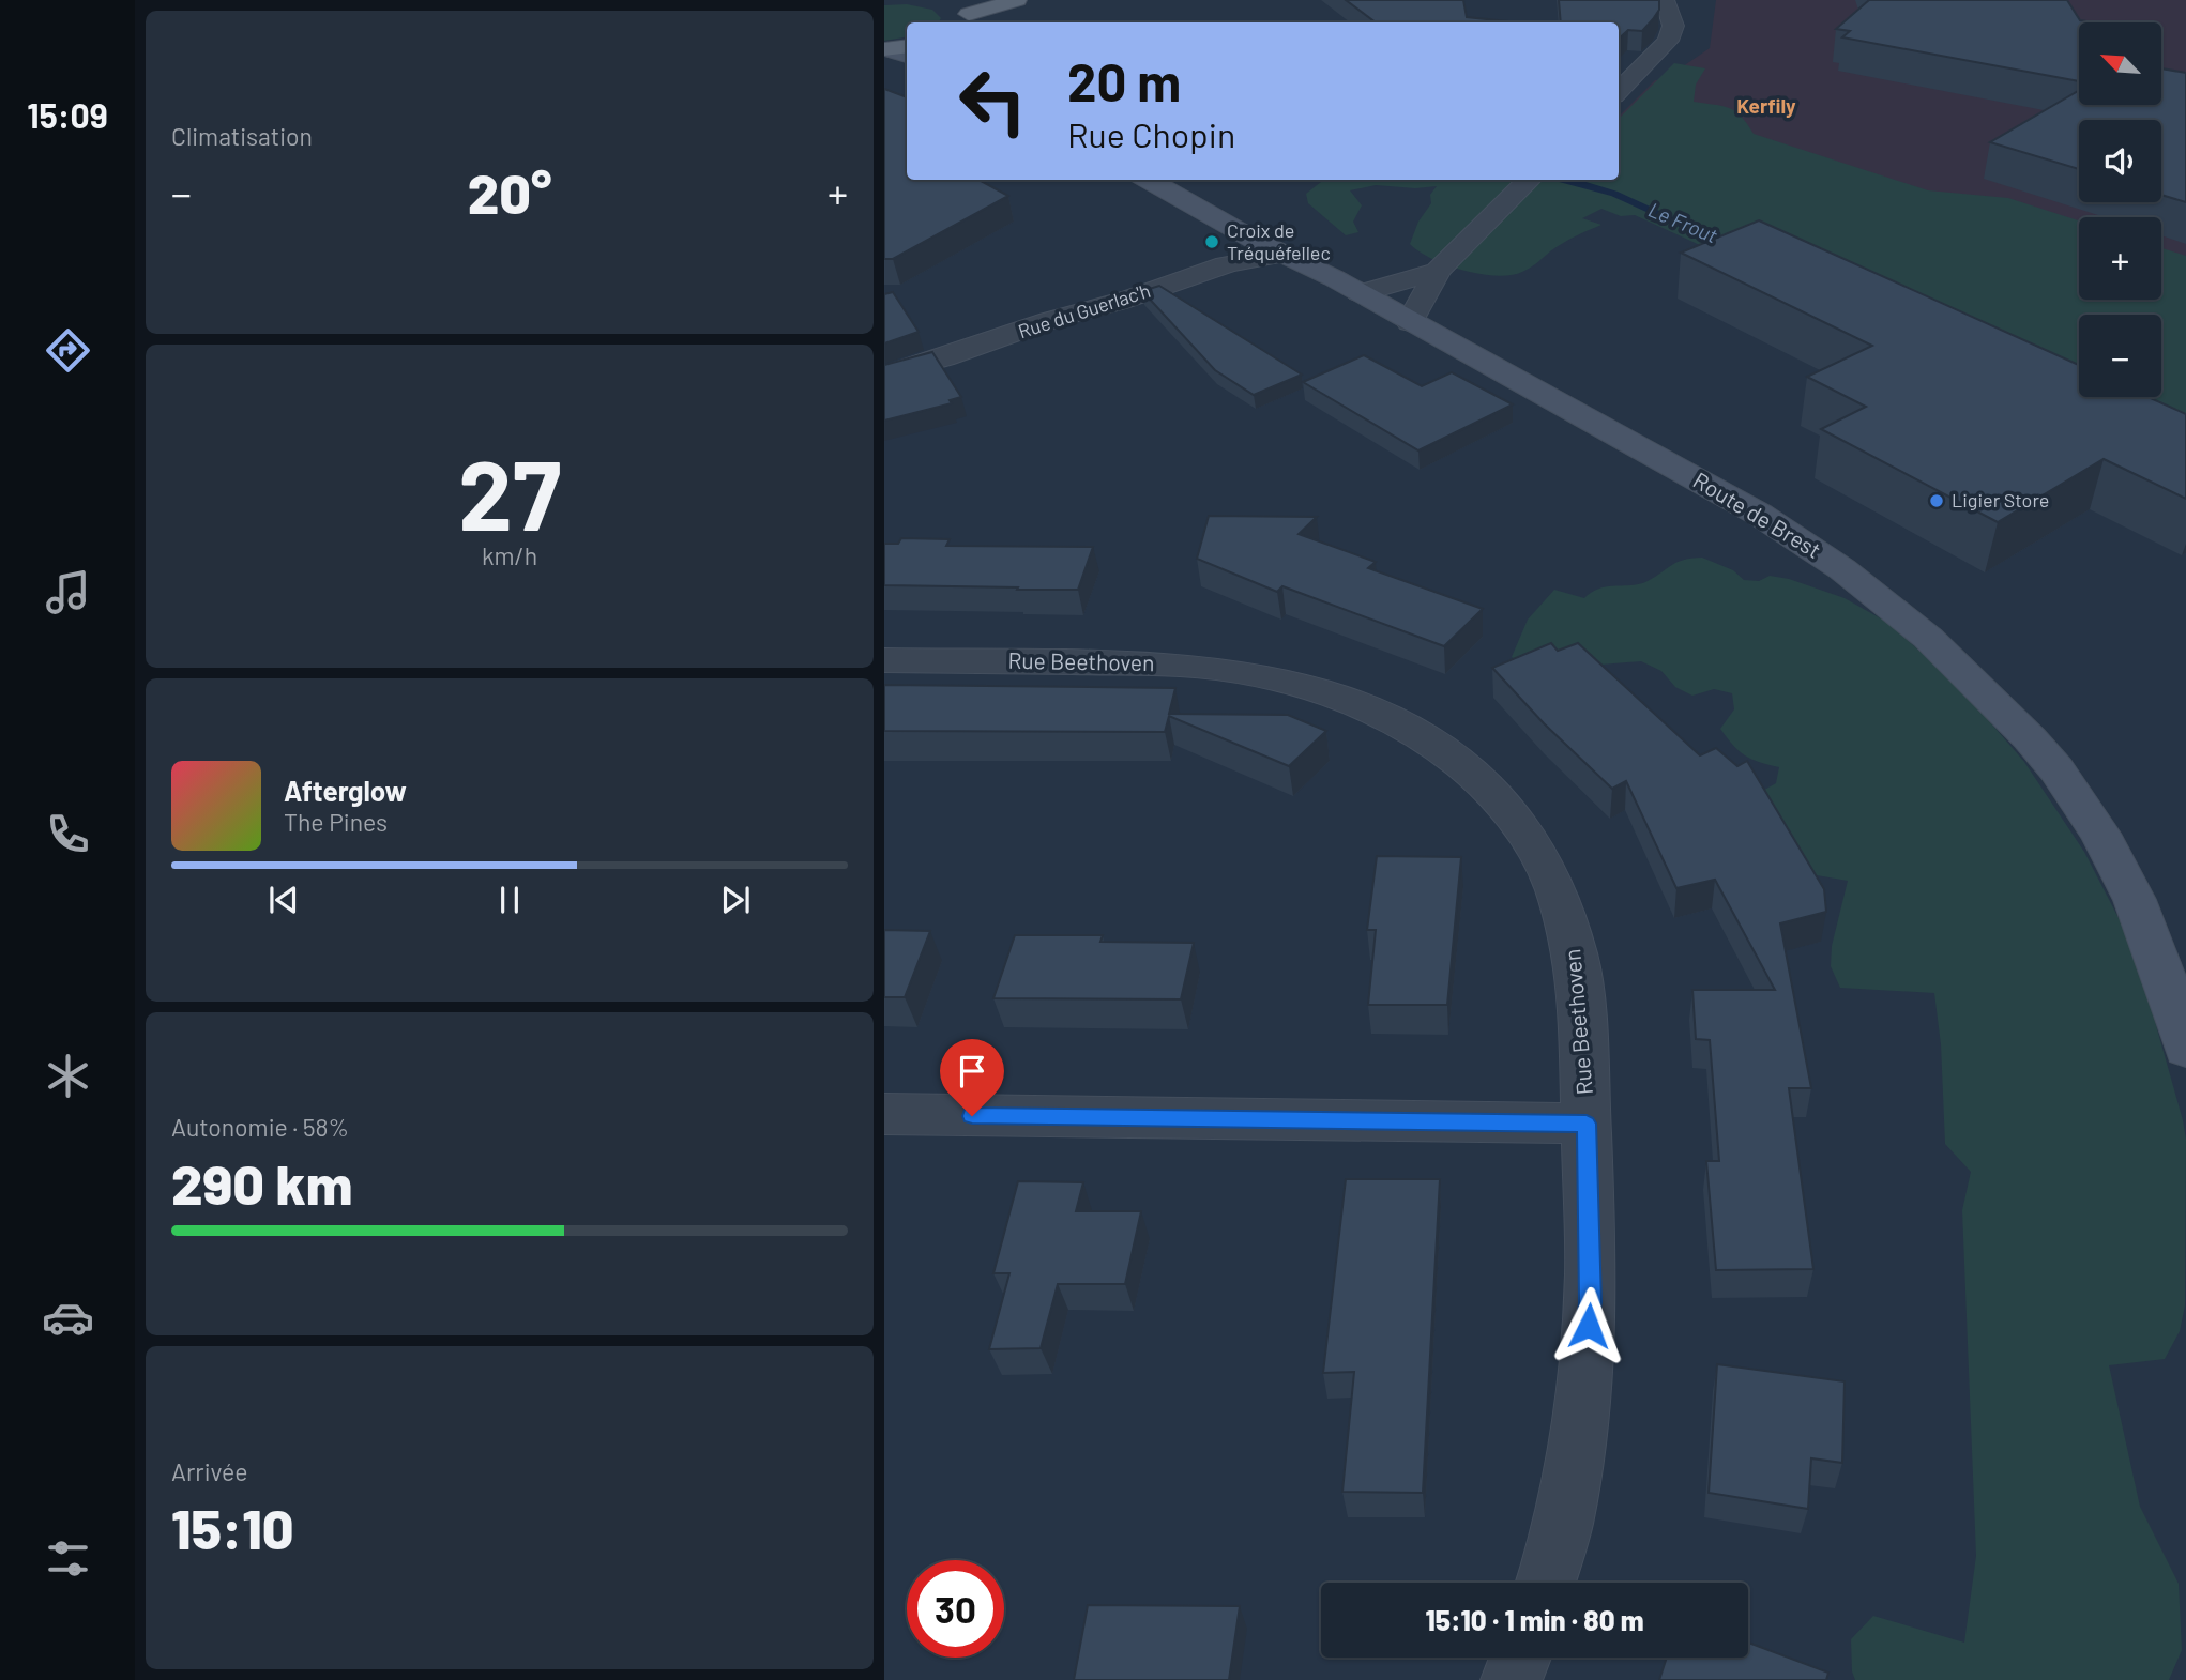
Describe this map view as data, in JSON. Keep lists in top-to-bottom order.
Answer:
{
  "streets": {
    "main road": ["Route de Brest"],
    "street": ["Rue du Guerlac'h", "Rue Beethoven"]
  },
  "crossings": [
    ["Rue du Guerlac'h", "Route de Brest"]
  ],
  "districts": ["Kerfily"],
  "water": ["Le Frout"],
  "places": ["Croix de Tréquéfellec", "Ligier Store"],
  "north": "top left",
  "page": {
    "tabs": "15:09",
    "tile": [
      "Climatisation",
      ["27", "km/h"],
      ["Autonomie · 58%", "290 km"],
      ["Arrivée", "15:10"]
    ],
    "map_buttons": ["+", "−"],
    "turn": ["20 m", "Rue Chopin"],
    "heat": ["−", "20°", "+"],
    "song": ["Afterglow", "The Pines"],
    "limit": "30",
    "trip": "15:10 · 1 min · 80 m"
  }
}
